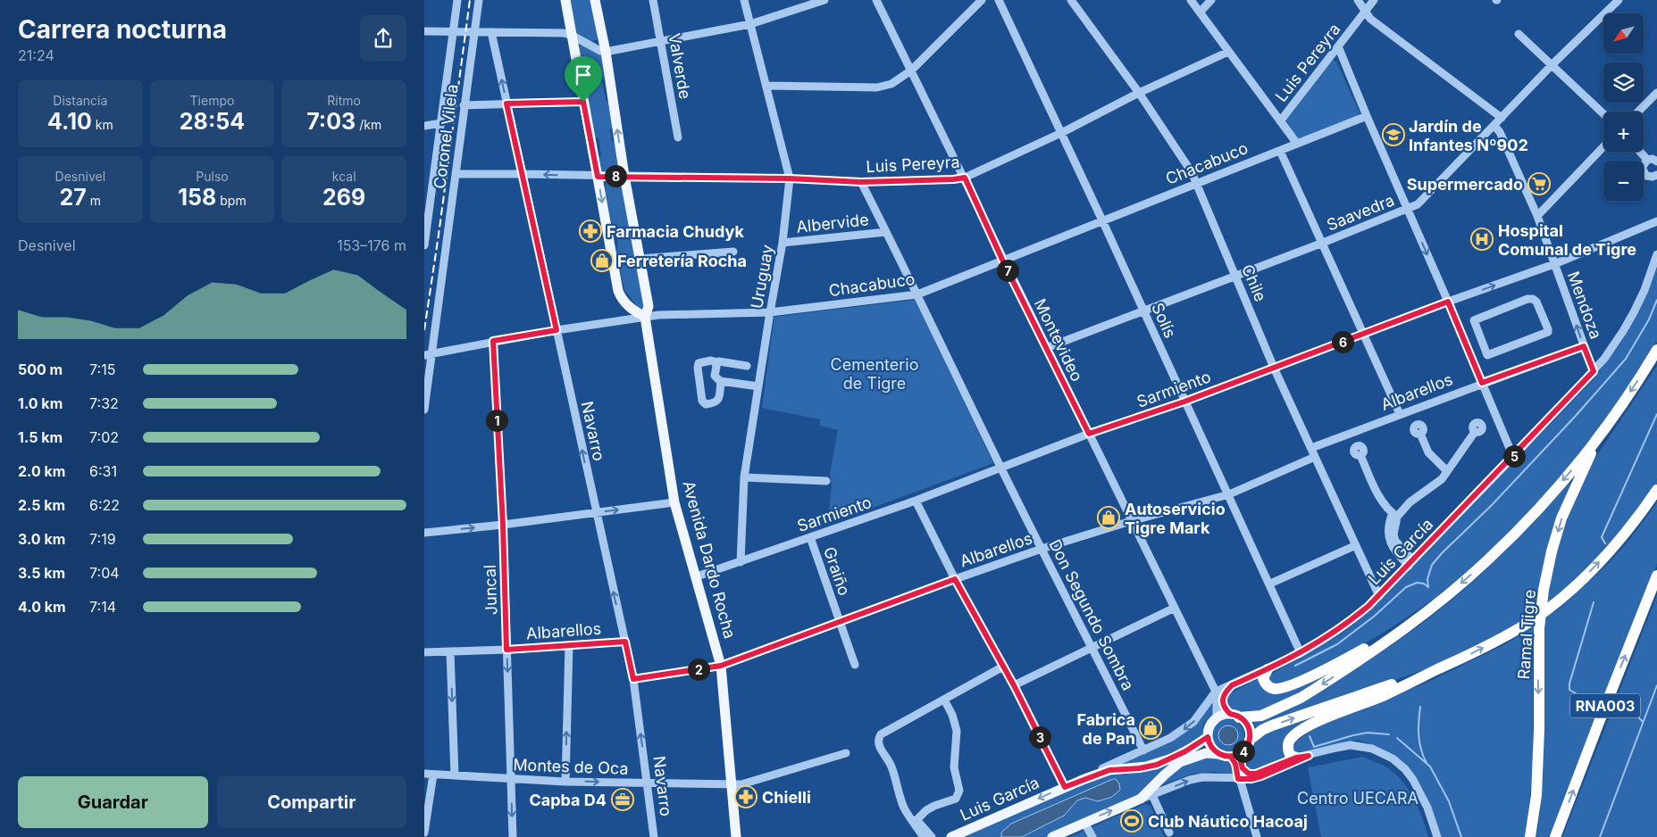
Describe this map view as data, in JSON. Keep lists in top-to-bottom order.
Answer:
{
  "streets": {
    "highway": ["Ramal Tigre", "RNA003"],
    "main road": ["Luis García", "Avenida Dardo Rocha"],
    "street": [
      "Luis Pereyra",
      "Valverde",
      "Coronel Vilela",
      "Chacabuco",
      "Saavedra",
      "Albervide",
      "Uruguay",
      "Chile",
      "Mendoza",
      "Solís",
      "Montevideo",
      "Sarmiento",
      "Albarellos",
      "Navarro",
      "Graiño",
      "Juncal",
      "Don Segundo Sombra",
      "Montes de Oca"
    ]
  },
  "crossings": [
    ["Luis Pereyra", "Coronel Vilela"],
    ["Luis Pereyra", "Uruguay"],
    ["Luis Pereyra", "Chile"],
    ["Luis Pereyra", "Solís"],
    ["Luis Pereyra", "Montevideo"],
    ["Luis Pereyra", "Navarro"],
    ["Luis Pereyra", "Avenida Dardo Rocha"],
    ["Luis Pereyra", "Don Segundo Sombra"],
    ["Coronel Vilela", "Chacabuco"],
    ["Chacabuco", "Uruguay"],
    ["Chacabuco", "Chile"],
    ["Chacabuco", "Solís"],
    ["Chacabuco", "Montevideo"],
    ["Chacabuco", "Navarro"],
    ["Chacabuco", "Avenida Dardo Rocha"],
    ["Chacabuco", "Juncal"],
    ["Chacabuco", "Don Segundo Sombra"],
    ["Saavedra", "Chile"],
    ["Saavedra", "Mendoza"],
    ["Saavedra", "Solís"],
    ["Saavedra", "Montevideo"],
    ["Albervide", "Uruguay"],
    ["Albervide", "Don Segundo Sombra"],
    ["Uruguay", "Sarmiento"],
    ["Chile", "Sarmiento"],
    ["Chile", "Albarellos"],
    ["Chile", "Luis García"],
    ["Mendoza", "Sarmiento"],
    ["Mendoza", "Albarellos"],
    ["Mendoza", "Luis García"],
    ["Solís", "Sarmiento"],
    ["Solís", "Albarellos"],
    ["Solís", "Luis García"],
    ["Montevideo", "Sarmiento"],
    ["Montevideo", "Albarellos"],
    ["Montevideo", "Luis García"],
    ["Sarmiento", "Avenida Dardo Rocha"],
    ["Sarmiento", "Graiño"],
    ["Sarmiento", "Don Segundo Sombra"],
    ["Albarellos", "Navarro"],
    ["Albarellos", "Avenida Dardo Rocha"],
    ["Albarellos", "Graiño"],
    ["Albarellos", "Juncal"],
    ["Albarellos", "Don Segundo Sombra"],
    ["Navarro", "Montes de Oca"],
    ["Luis García", "Don Segundo Sombra"],
    ["Avenida Dardo Rocha", "Montes de Oca"],
    ["Juncal", "Montes de Oca"]
  ],
  "one_way": ["Navarro"],
  "parks": ["Cementerio de Tigre", "Centro UECARA"],
  "places": {
    "school or university": ["Jardín de Infantes Nº902"],
    "supermarket": ["Supermercado"],
    "pharmacy": ["Farmacia Chudyk", "Chielli"],
    "hospital": ["Hospital Comunal de Tigre"],
    "shop": ["Ferretería Rocha", "Autoservicio Tigre Mark", "Fabrica de Pan"],
    "office": ["Capba D4"],
    "sports": ["Club Náutico Hacoaj"]
  },
  "north": "bottom left",
  "page": {
    "heading": ["Carrera nocturna", "21:24"],
    "map_buttons": ["+", "−"],
    "stats": [
      ["Distancia", "4.10 km"],
      ["Tiempo", "28:54"],
      ["Ritmo", "7:03 /km"],
      ["Desnivel", "27 m"],
      ["Pulso", "158 bpm"],
      ["kcal", "269"]
    ],
    "pins": [
      "8",
      "7",
      "6",
      "1",
      "5",
      "2",
      "3",
      "4"
    ],
    "chart": ["Desnivel", "153–176 m"],
    "list": [
      {
        "name": "500 m",
        "note": "7:15"
      },
      {
        "name": "1.0 km",
        "note": "7:32"
      },
      {
        "name": "1.5 km",
        "note": "7:02"
      },
      {
        "name": "2.0 km",
        "note": "6:31"
      },
      {
        "name": "2.5 km",
        "note": "6:22"
      },
      {
        "name": "3.0 km",
        "note": "7:19"
      },
      {
        "name": "3.5 km",
        "note": "7:04"
      },
      {
        "name": "4.0 km",
        "note": "7:14"
      }
    ],
    "buttons": ["Guardar", "Compartir"]
  }
}
